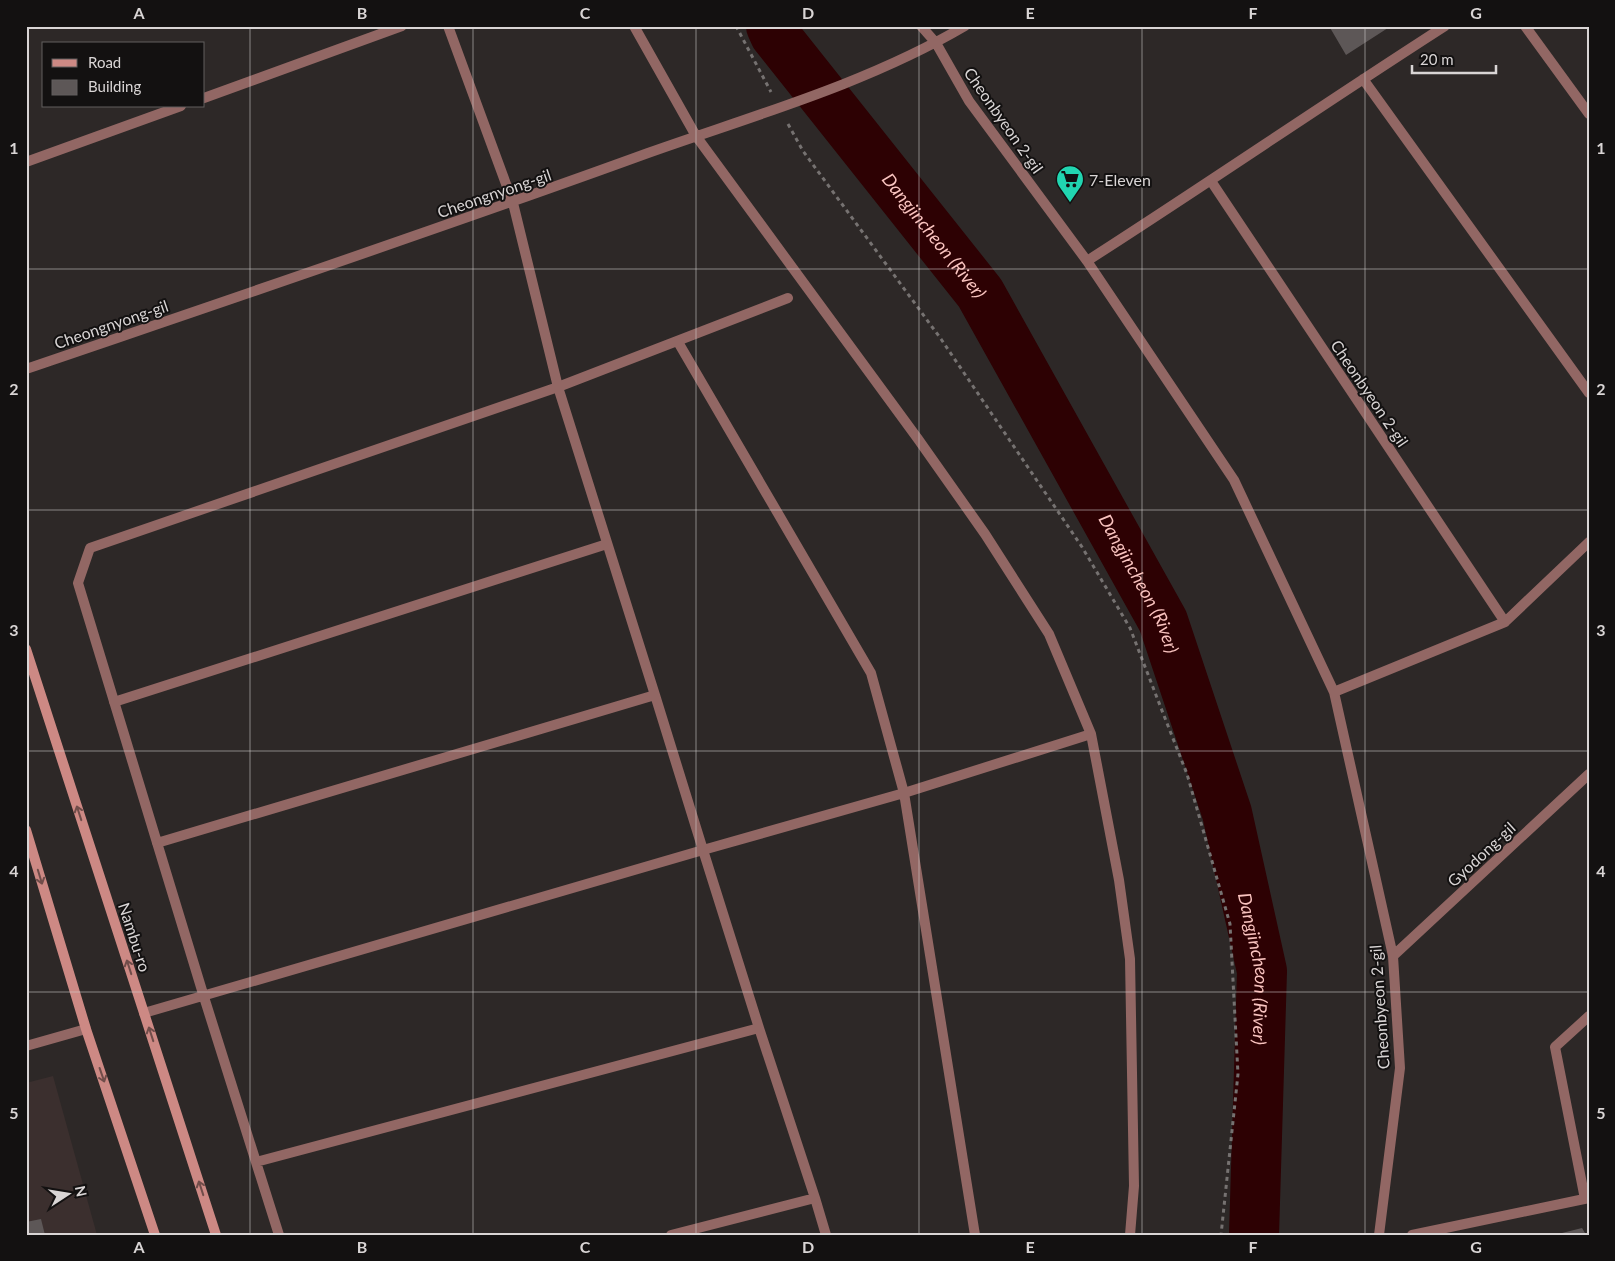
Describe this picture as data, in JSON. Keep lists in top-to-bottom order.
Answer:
{
  "streets": {
    "main road": ["Nambu-ro"],
    "street": ["Cheonbyeon 2-gil", "Cheongnyong-gil", "Gyodong-gil"]
  },
  "crossings": [
    ["Cheonbyeon 2-gil", "Cheongnyong-gil"],
    ["Cheonbyeon 2-gil", "Gyodong-gil"]
  ],
  "water": ["Dangjincheon (River)"],
  "places": {
    "supermarket": ["7-Eleven"]
  },
  "legend": ["Road", "Building"],
  "scale_bar": "20 m",
  "north": "right",
  "grid": {
    "columns": [
      "A",
      "B",
      "C",
      "D",
      "E",
      "F",
      "G"
    ],
    "rows": [
      "1",
      "2",
      "3",
      "4",
      "5"
    ]
  }
}
